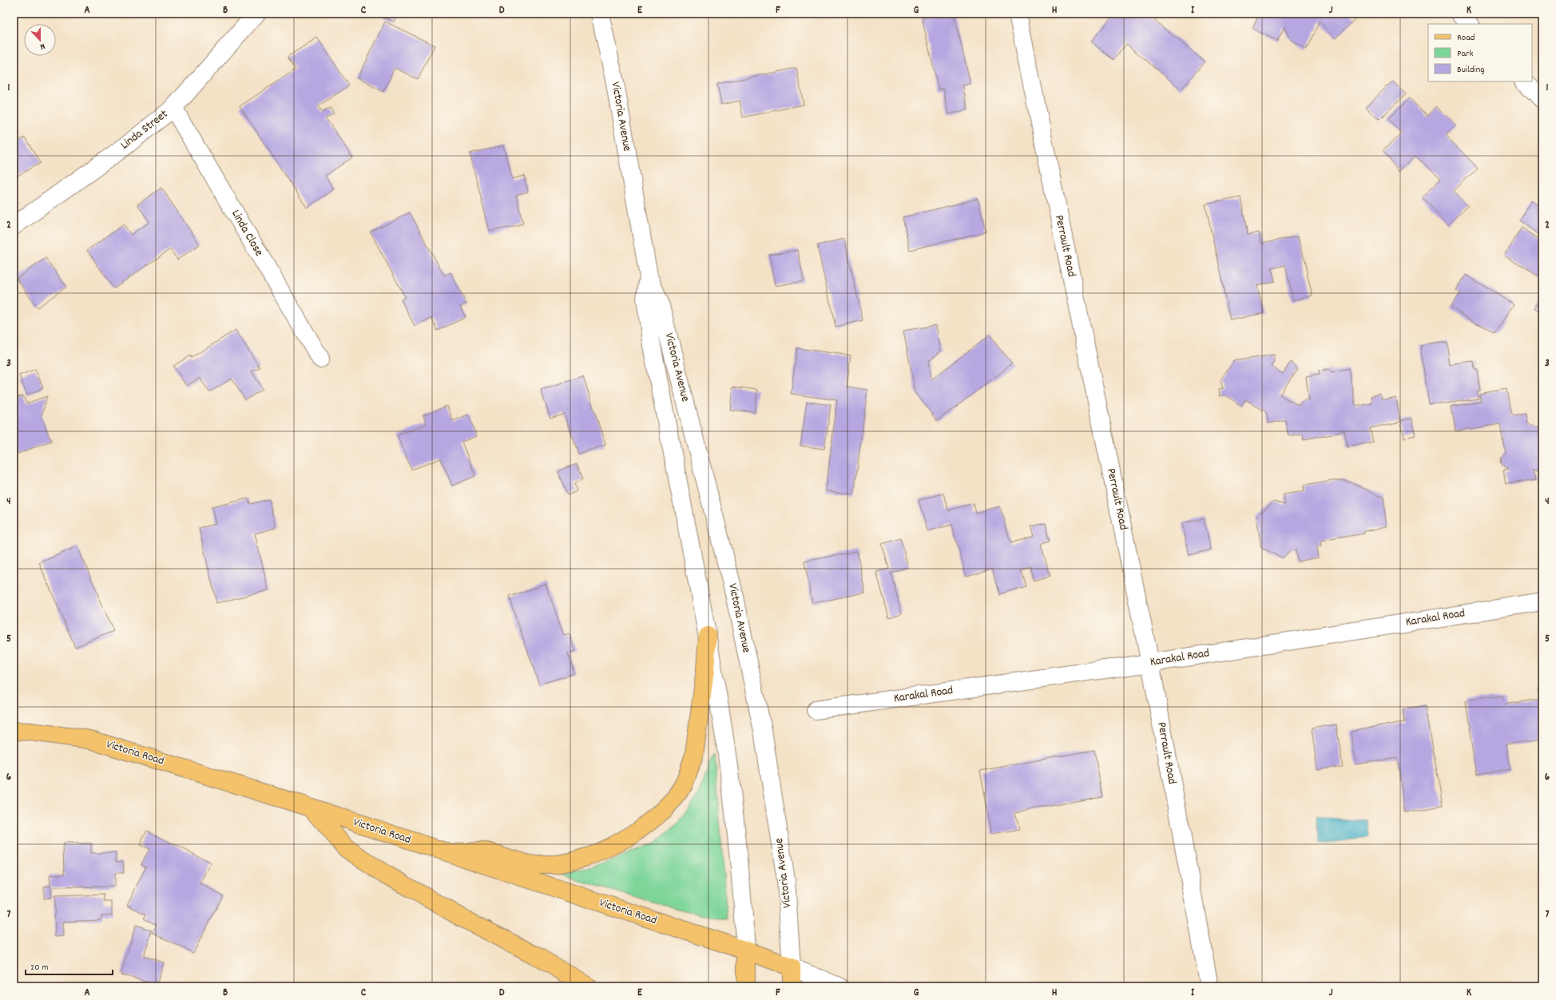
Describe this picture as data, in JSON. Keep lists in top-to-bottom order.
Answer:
{
  "streets": {
    "main road": ["Victoria Road"],
    "street": [
      "Victoria Avenue",
      "Linda Street",
      "Linda Close",
      "Perrault Road",
      "Karakal Road"
    ]
  },
  "crossings": [
    ["Victoria Avenue", "Victoria Road"],
    ["Linda Street", "Linda Close"],
    ["Perrault Road", "Karakal Road"]
  ],
  "legend": ["Road", "Park", "Building"],
  "scale_bar": "20 m",
  "north": "bottom",
  "grid": {
    "columns": [
      "A",
      "B",
      "C",
      "D",
      "E",
      "F",
      "G",
      "H",
      "I",
      "J",
      "K"
    ],
    "rows": [
      "1",
      "2",
      "3",
      "4",
      "5",
      "6",
      "7"
    ]
  }
}
